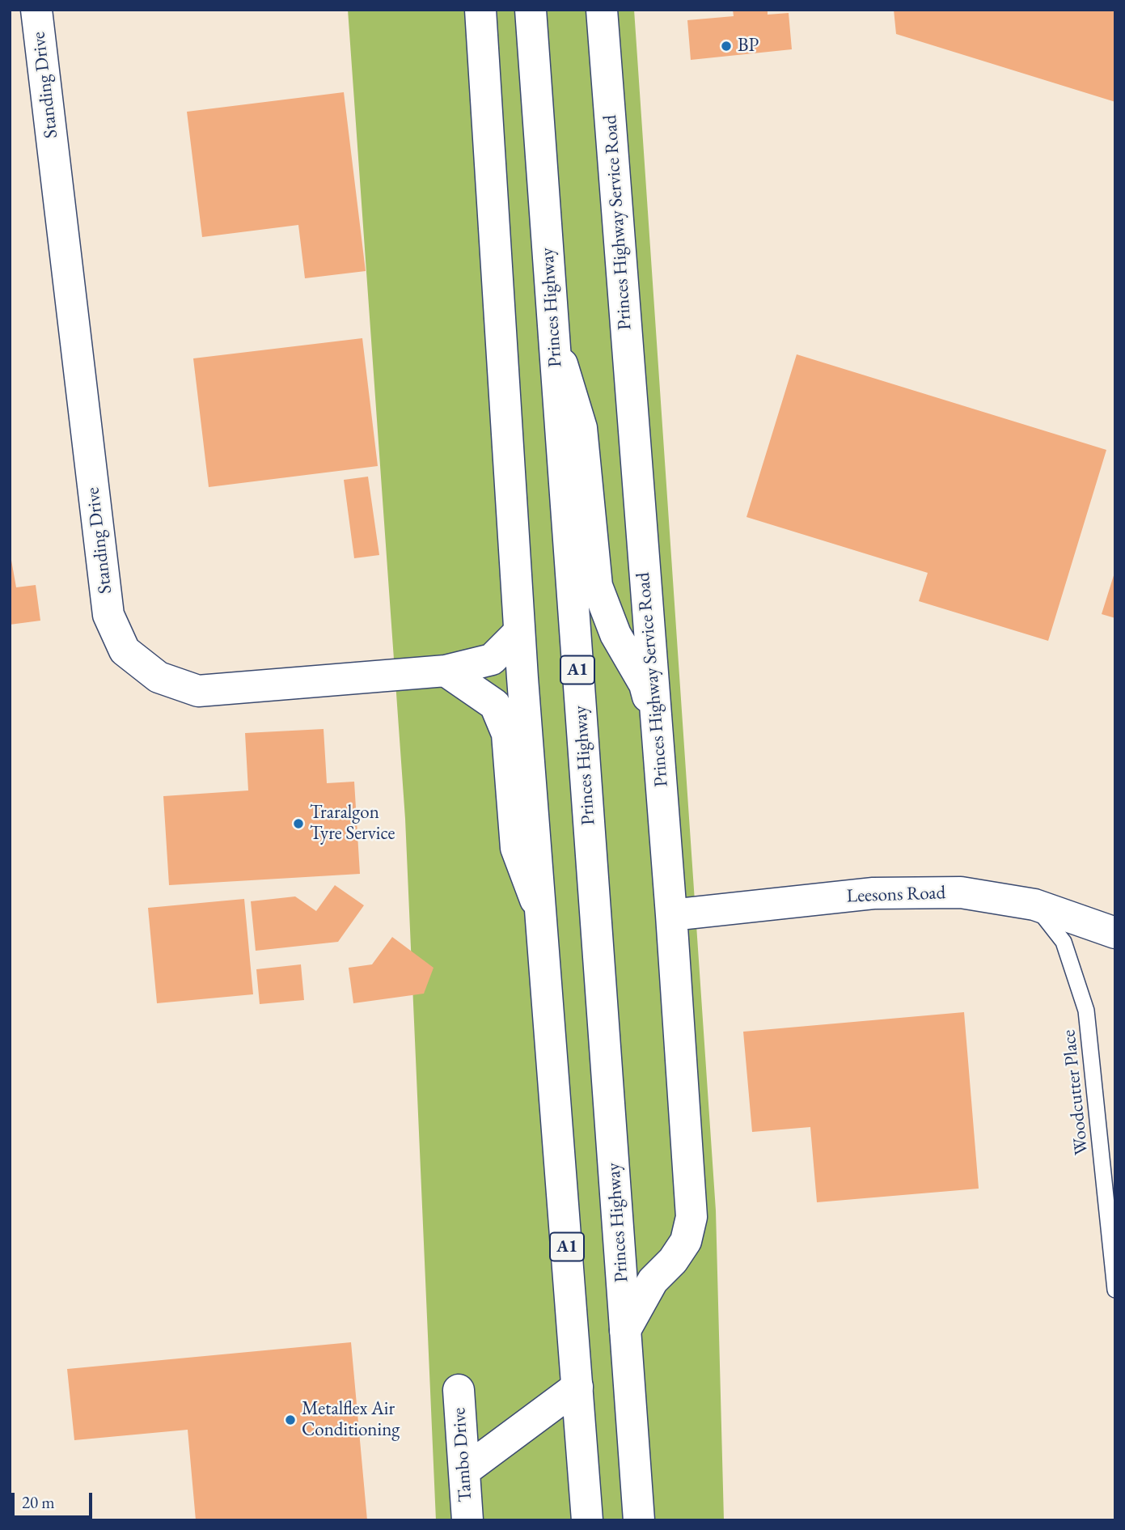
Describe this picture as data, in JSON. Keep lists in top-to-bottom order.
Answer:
{
  "streets": {
    "main road": [
      "Standing Drive",
      "Princes Highway Service Road",
      "Princes Highway",
      "A1",
      "Leesons Road",
      "Tambo Drive"
    ],
    "lane": ["Woodcutter Place"]
  },
  "crossings": [
    ["Standing Drive", "A1"],
    ["Princes Highway Service Road", "Princes Highway"],
    ["Princes Highway Service Road", "Leesons Road"],
    ["Leesons Road", "Woodcutter Place"]
  ],
  "places": ["BP", "Traralgon Tyre Service", "Metalflex Air Conditioning"],
  "scale_bar": "20 m"
}
